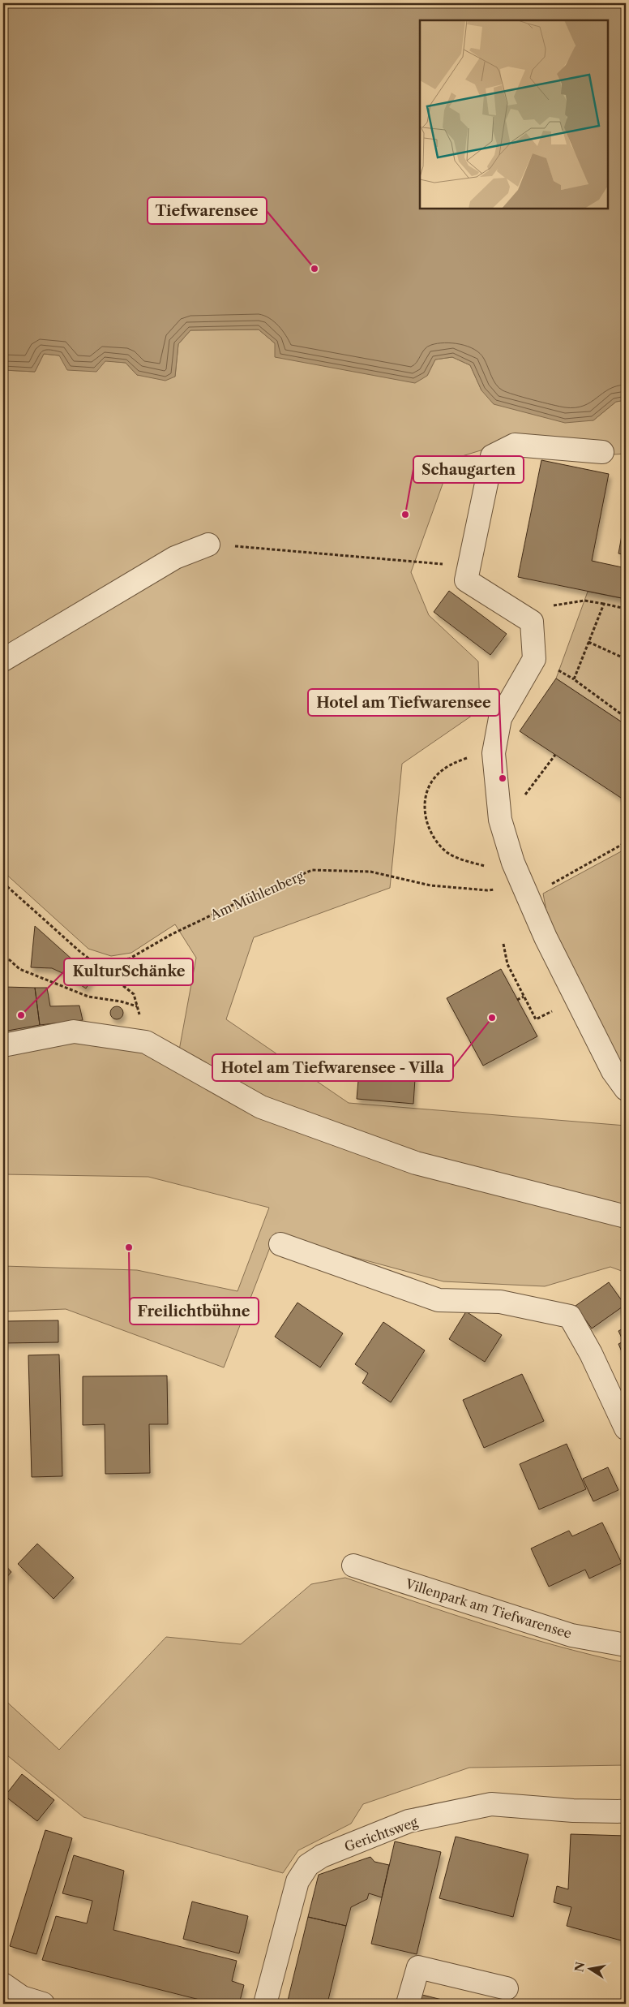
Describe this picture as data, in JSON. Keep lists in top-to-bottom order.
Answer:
{
  "streets": {
    "street": ["Villenpark am Tiefwarensee", "Gerichtsweg"],
    "path": ["Am Mühlenberg"]
  },
  "places": [
    "Tiefwarensee",
    "Schaugarten",
    "Hotel am Tiefwarensee",
    "KulturSchänke",
    "Hotel am Tiefwarensee - Villa",
    "Freilichtbühne"
  ],
  "north": "left"
}
